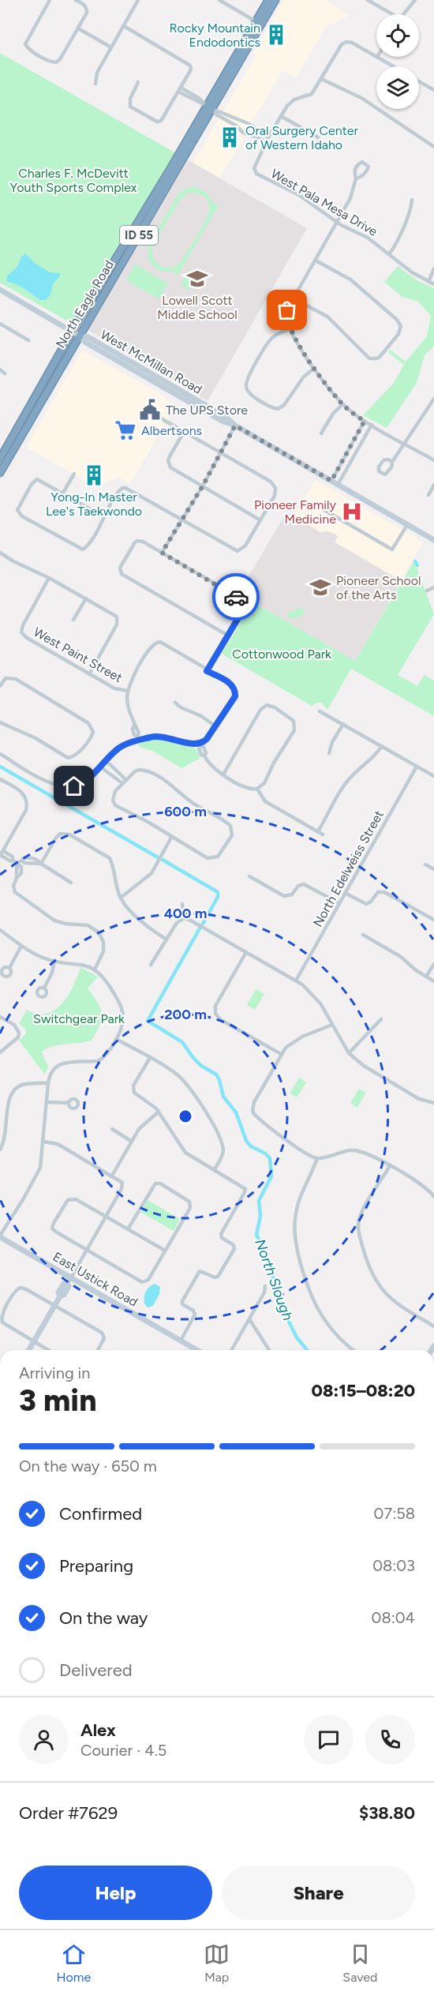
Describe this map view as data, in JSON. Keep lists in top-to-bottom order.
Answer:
{
  "streets": {
    "highway": ["ID 55", "North Eagle Road"],
    "main road": ["West McMillan Road", "East Ustick Road"],
    "street": ["West Pala Mesa Drive", "West Paint Street", "North Edelweiss Street"]
  },
  "crossings": [
    ["North Eagle Road", "West McMillan Road"]
  ],
  "water": ["North Slough"],
  "parks": ["Charles F. McDevitt Youth Sports Complex", "Cottonwood Park", "Switchgear Park"],
  "places": {
    "building": ["Rocky Mountain Endodontics", "Oral Surgery Center of Western Idaho", "Yong-In Master Lee's Taekwondo"],
    "school or university": ["Lowell Scott Middle School", "Pioneer School of the Arts"],
    "public building": ["The UPS Store"],
    "supermarket": ["Albertsons"],
    "hospital": ["Pioneer Family Medicine"]
  },
  "page": {
    "heading": ["3 min", "Arriving in", "08:15–08:20"],
    "panel": [
      "Alex",
      "Courier · 4.5",
      "Order #7629",
      "$38.80"
    ],
    "bar": "On the way · 650 m",
    "list": [
      ["Confirmed", "07:58"],
      ["Preparing", "08:03"],
      ["On the way", "08:04"],
      "Delivered"
    ],
    "buttons": ["Help", "Share"],
    "tabs": ["Home", "Map", "Saved"]
  },
  "rings": ["600 m", "400 m", "200 m"]
}
